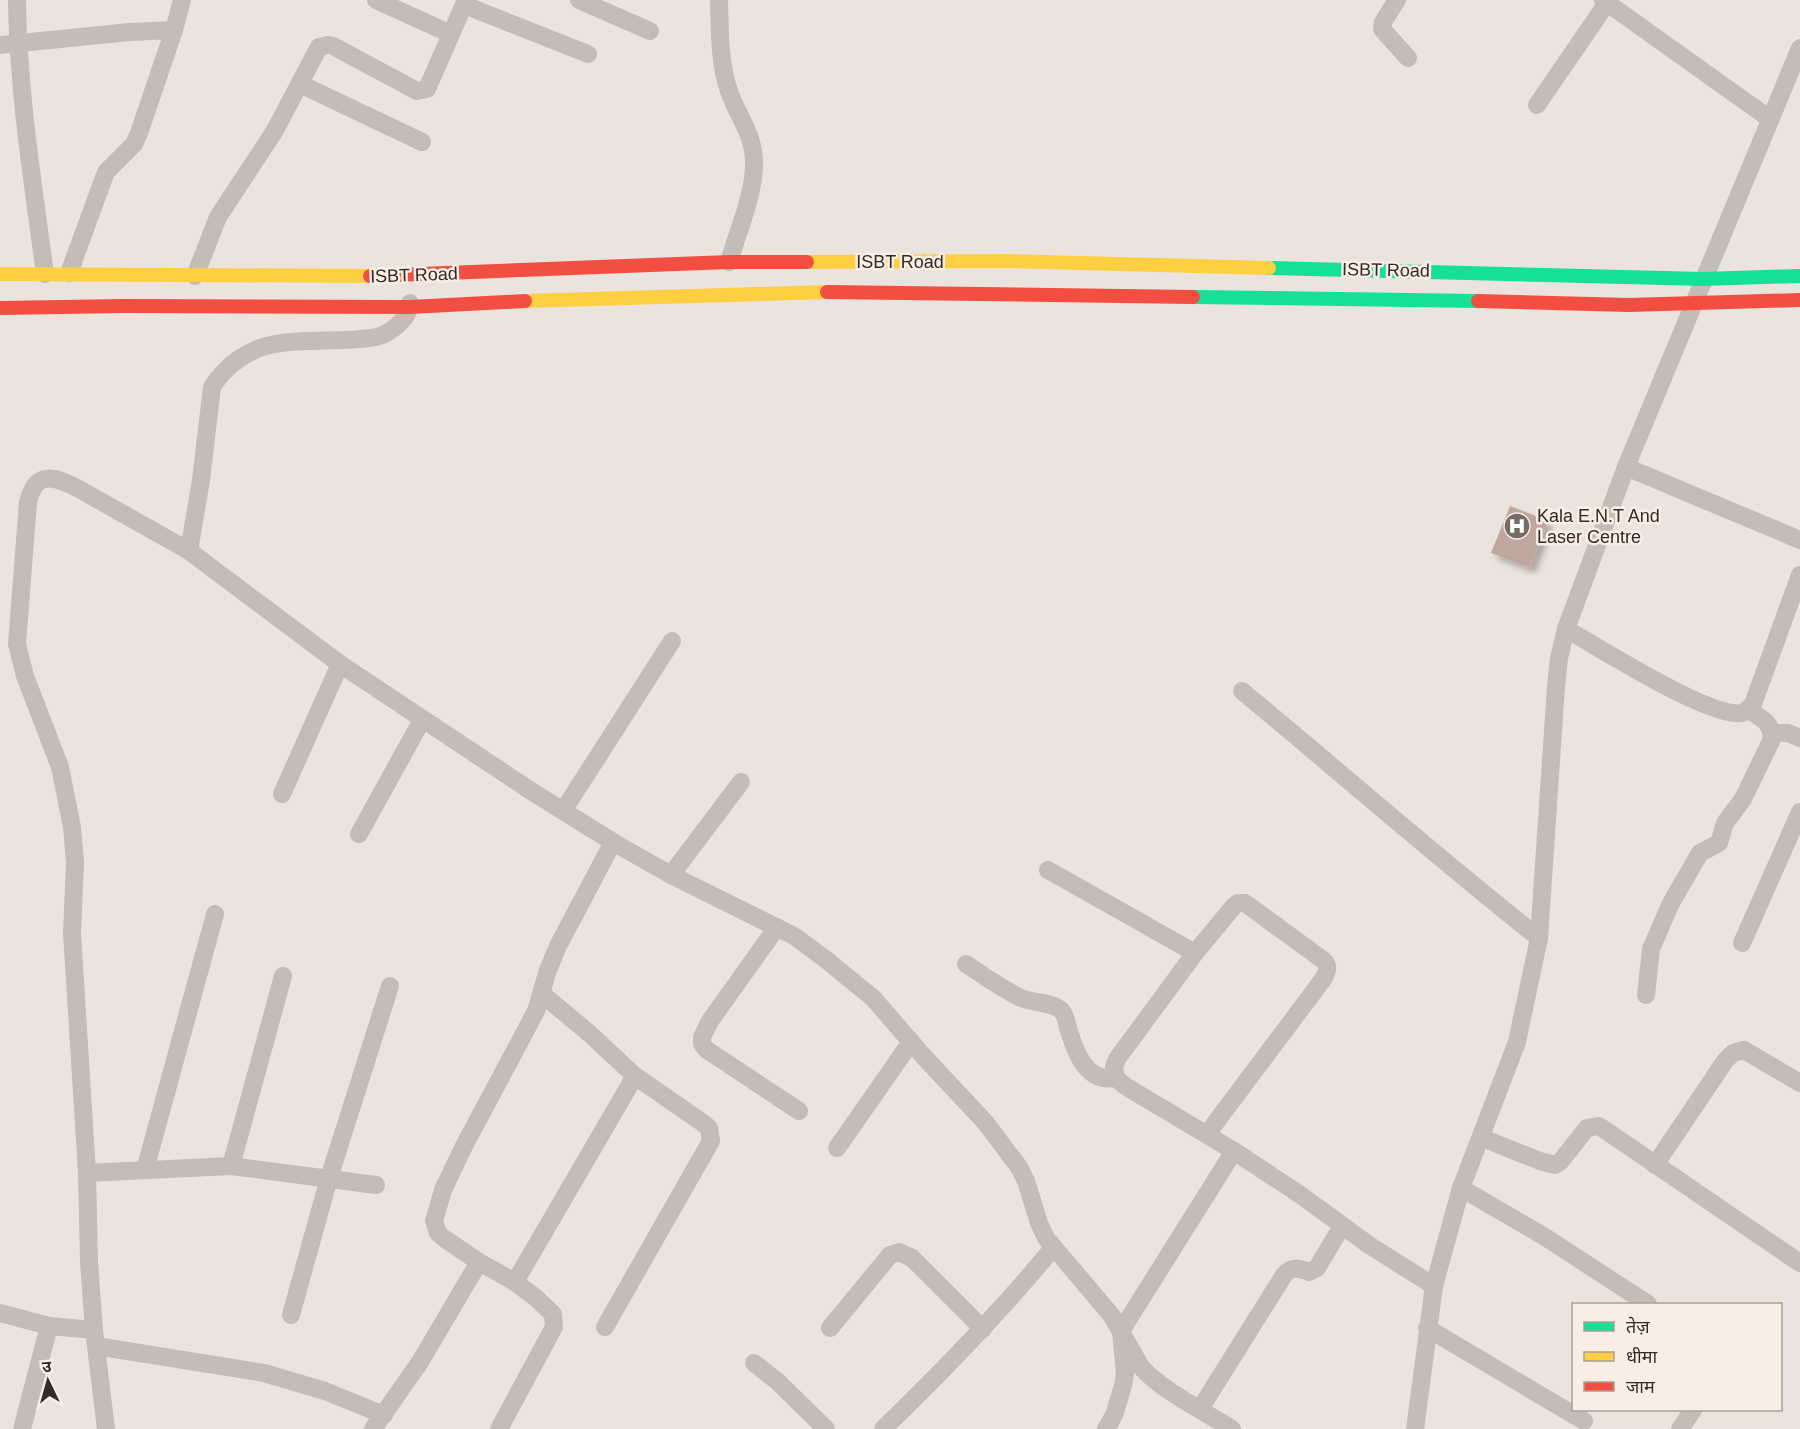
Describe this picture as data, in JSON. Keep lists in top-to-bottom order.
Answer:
{
  "streets": {
    "highway": ["ISBT Road"]
  },
  "places": {
    "hospital": ["Kala E.N.T And Laser Centre"]
  },
  "legend": ["तेज़", "धीमा", "जाम"],
  "north": "top"
}
